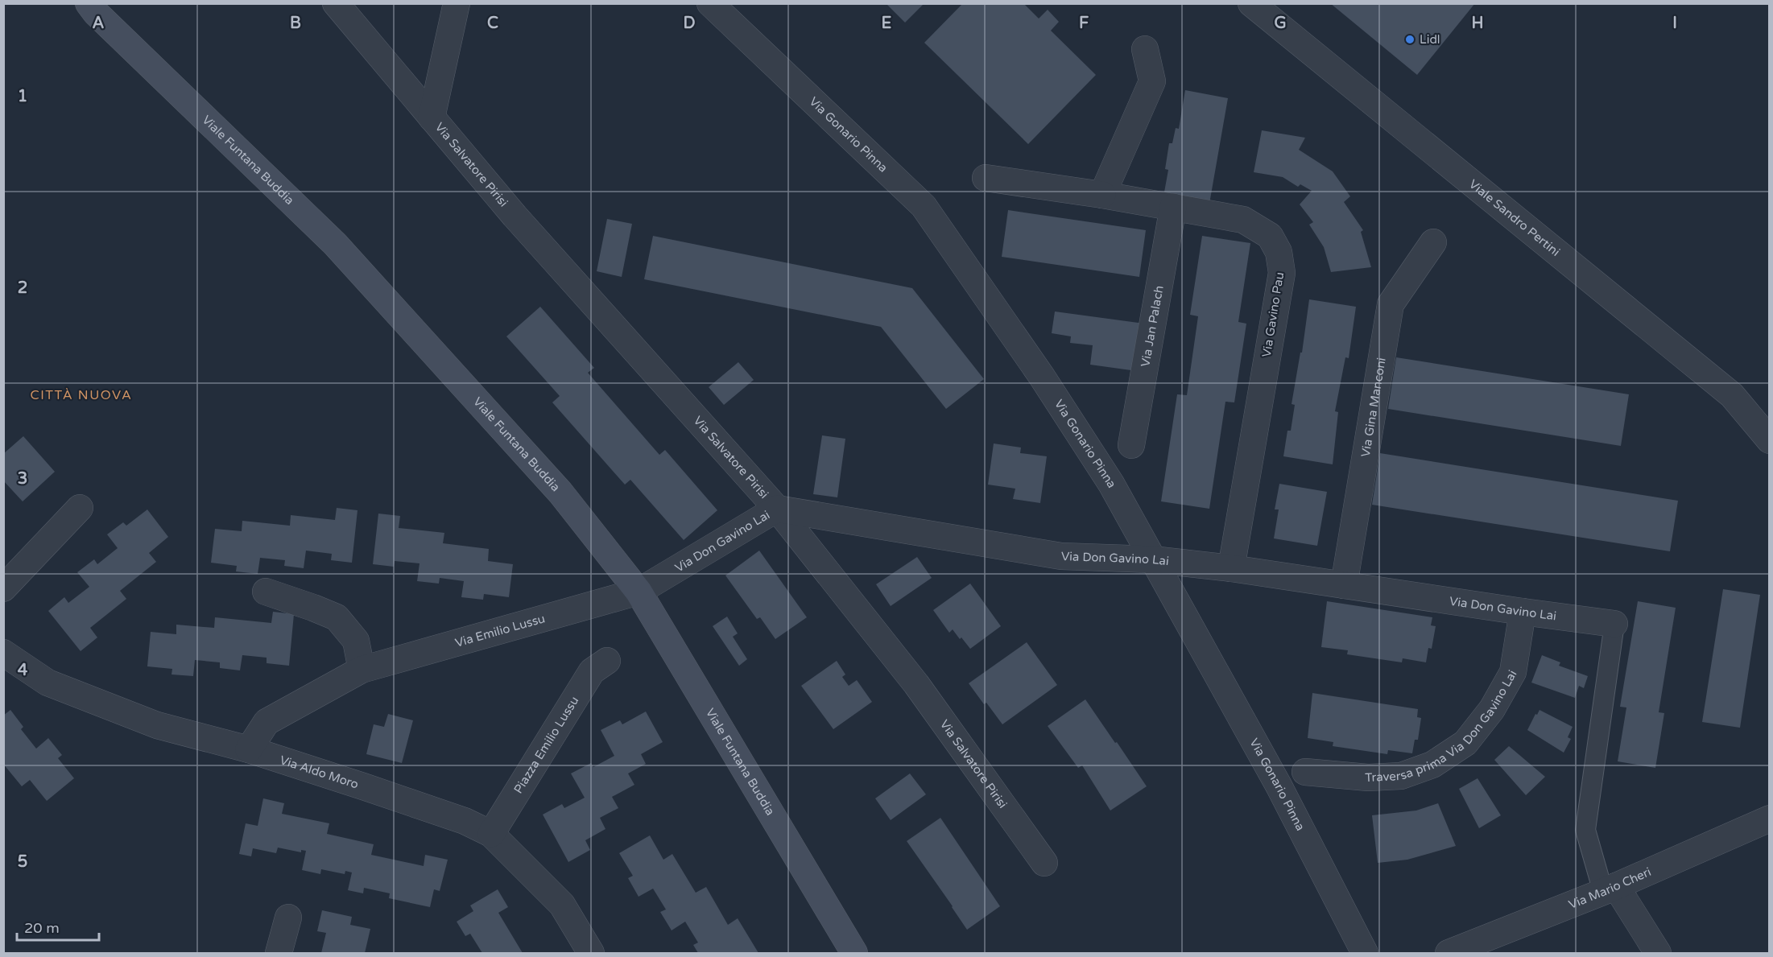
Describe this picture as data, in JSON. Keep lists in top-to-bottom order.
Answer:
{
  "streets": {
    "main road": ["Viale Funtana Buddia"],
    "street": [
      "Via Gonario Pinna",
      "Via Salvatore Pirisi",
      "Viale Sandro Pertini",
      "Via Gavino Pau",
      "Via Jan Palach",
      "Via Gina Manconi",
      "Via Don Gavino Lai",
      "Via Emilio Lussu",
      "Traversa prima Via Don Gavino Lai",
      "Piazza Emilio Lussu",
      "Via Aldo Moro",
      "Via Mario Cheri"
    ]
  },
  "crossings": [
    ["Via Gonario Pinna", "Via Don Gavino Lai"],
    ["Viale Funtana Buddia", "Via Don Gavino Lai"],
    ["Viale Funtana Buddia", "Via Emilio Lussu"],
    ["Via Salvatore Pirisi", "Via Don Gavino Lai"],
    ["Via Gavino Pau", "Via Jan Palach"],
    ["Via Gavino Pau", "Via Don Gavino Lai"],
    ["Via Gina Manconi", "Via Don Gavino Lai"],
    ["Via Don Gavino Lai", "Via Emilio Lussu"],
    ["Via Don Gavino Lai", "Traversa prima Via Don Gavino Lai"],
    ["Piazza Emilio Lussu", "Via Aldo Moro"]
  ],
  "districts": ["CITTÀ NUOVA"],
  "places": ["Lidl"],
  "scale_bar": "20 m",
  "grid": {
    "columns": [
      "A",
      "B",
      "C",
      "D",
      "E",
      "F",
      "G",
      "H",
      "I"
    ],
    "rows": [
      "1",
      "2",
      "3",
      "4",
      "5"
    ]
  }
}
